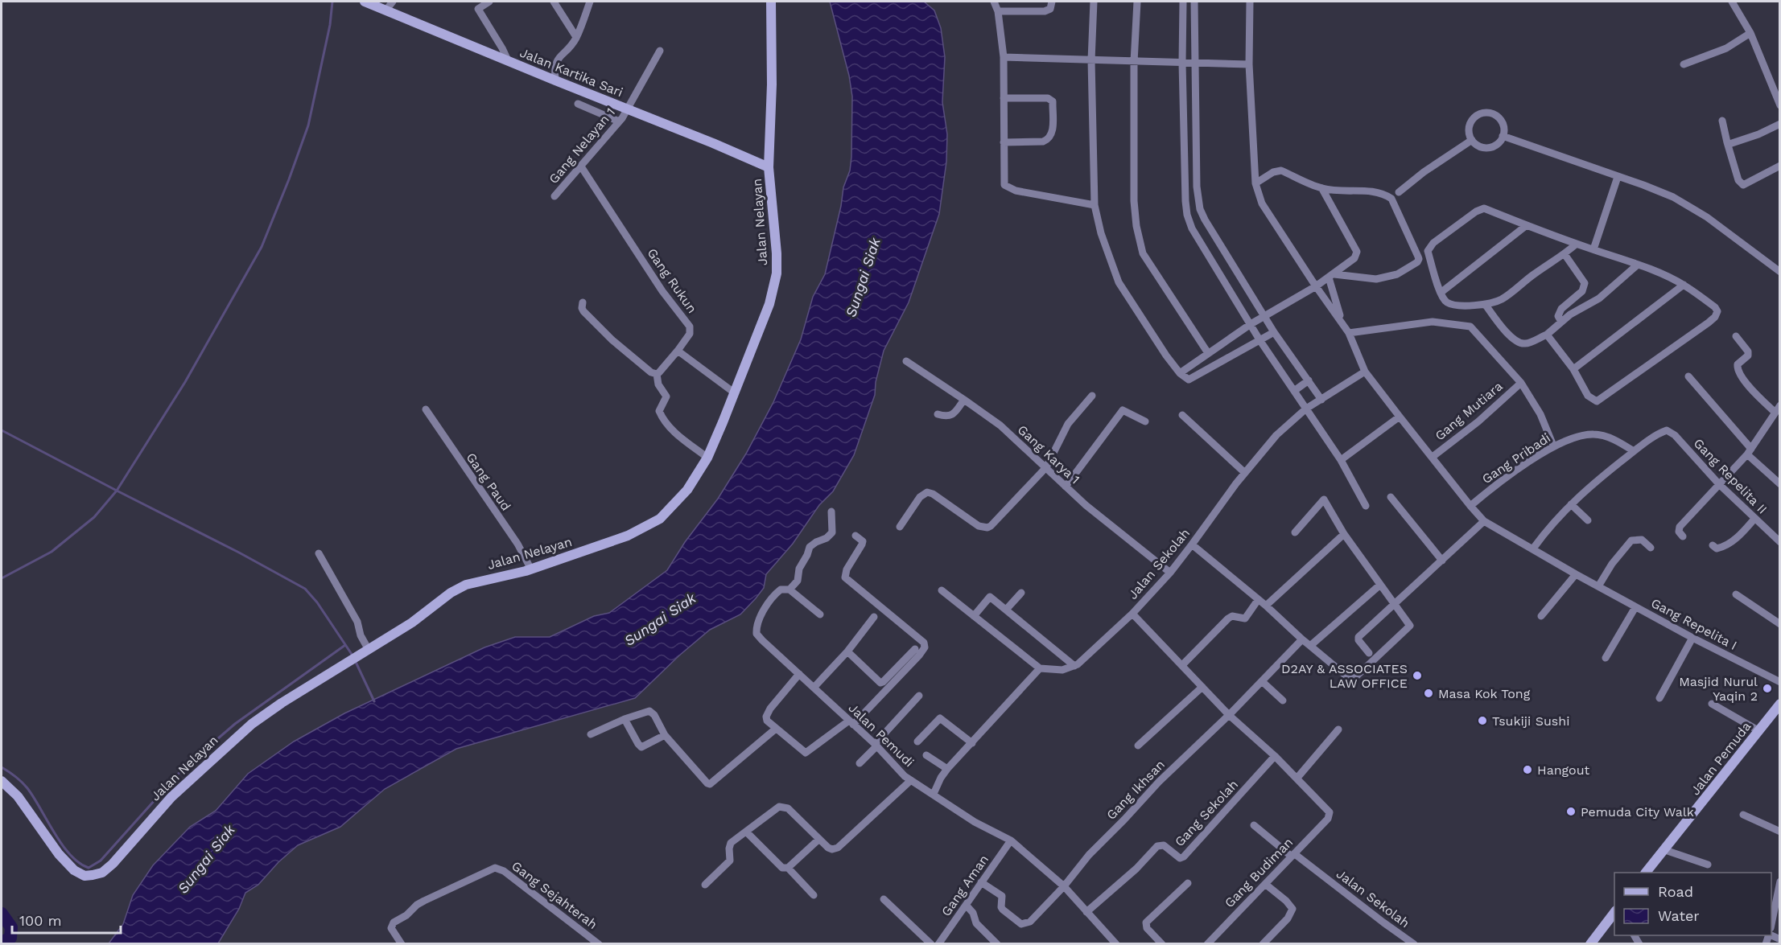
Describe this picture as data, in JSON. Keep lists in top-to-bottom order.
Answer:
{
  "streets": {
    "main road": ["Jalan Kartika Sari", "Jalan Nelayan", "Jalan Pemuda"],
    "street": [
      "Gang Nelayan 1",
      "Gang Rukun",
      "Gang Mutiara",
      "Gang Karya 1",
      "Gang Pribadi",
      "Gang Repelita II",
      "Gang Paud",
      "Jalan Sekolah",
      "Gang Repelita I",
      "Jalan Pemudi",
      "Gang Ikhsan",
      "Gang Sekolah",
      "Gang Budiman",
      "Gang Aman",
      "Gang Sejahterah"
    ]
  },
  "crossings": [
    ["Jalan Kartika Sari", "Gang Nelayan 1"],
    ["Jalan Kartika Sari", "Jalan Nelayan"],
    ["Gang Nelayan 1", "Gang Rukun"],
    ["Jalan Nelayan", "Gang Paud"],
    ["Gang Mutiara", "Gang Repelita I"],
    ["Gang Karya 1", "Jalan Sekolah"],
    ["Gang Pribadi", "Gang Repelita II"],
    ["Gang Pribadi", "Gang Repelita I"],
    ["Jalan Sekolah", "Gang Repelita I"],
    ["Jalan Sekolah", "Gang Ikhsan"],
    ["Jalan Sekolah", "Gang Sekolah"],
    ["Jalan Sekolah", "Gang Budiman"],
    ["Jalan Pemudi", "Gang Ikhsan"],
    ["Jalan Pemudi", "Gang Sekolah"],
    ["Jalan Pemudi", "Gang Aman"],
    ["Gang Ikhsan", "Gang Aman"]
  ],
  "water": ["Sungai Siak"],
  "places": [
    "D2AY & ASSOCIATES LAW OFFICE",
    "Masjid Nurul Yaqin 2",
    "Masa Kok Tong",
    "Tsukiji Sushi",
    "Hangout",
    "Pemuda City Walk"
  ],
  "legend": ["Road", "Water"],
  "scale_bar": "100 m"
}
